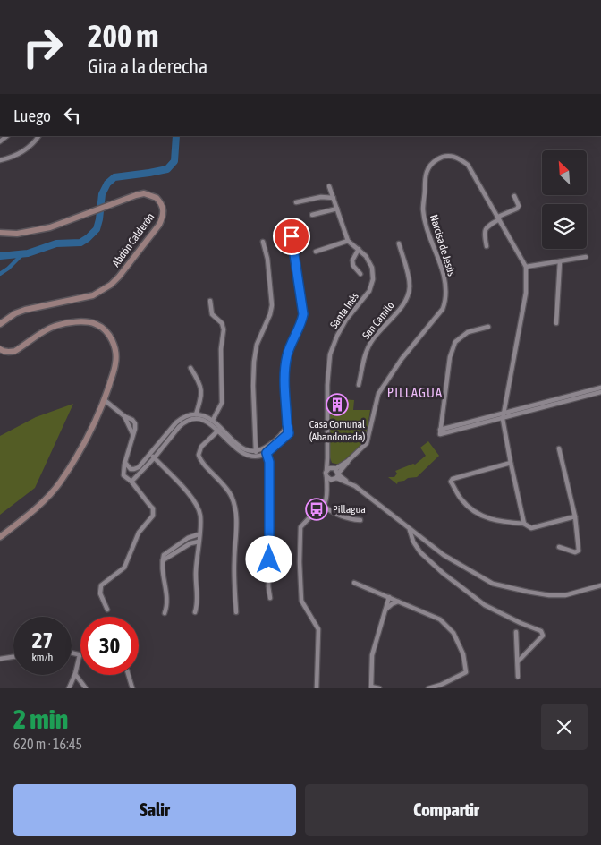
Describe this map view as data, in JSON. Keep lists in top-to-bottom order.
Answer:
{
  "streets": {
    "street": [
      "Abdón Calderón",
      "Narcisa de Jesús",
      "Santa Inés",
      "San Camilo"
    ]
  },
  "districts": ["PILLAGUA"],
  "places": {
    "building": ["Casa Comunal (Abandonada)"],
    "bus stop": ["Pillagua"]
  },
  "north": "top left",
  "page": {
    "turn": ["200 m", "Gira a la derecha"],
    "then": "Luego",
    "speed": "27 km/h",
    "limit": "30",
    "heading": ["2 min", "620 m · 16:45"],
    "buttons": ["Salir", "Compartir"]
  }
}
